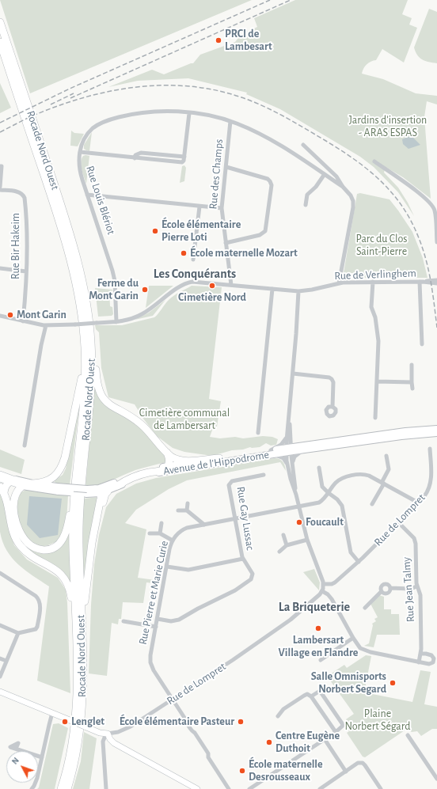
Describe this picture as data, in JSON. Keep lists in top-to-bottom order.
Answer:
{
  "streets": {
    "highway": ["Rocade Nord Ouest"],
    "main road": ["Avenue de l'Hippodrome"],
    "street": [
      "Rue des Champs",
      "Rue Louis Blériot",
      "Rue Bir Hakeim",
      "Rue de Verlinghem",
      "Rue Gay Lussac",
      "Rue de Lompret",
      "Rue Jean Talmy",
      "Rue Pierre et Marie Curie"
    ]
  },
  "crossings": [
    ["Rue des Champs", "Rue Louis Blériot"],
    ["Rue des Champs", "Rue de Verlinghem"],
    ["Rue Louis Blériot", "Rue de Verlinghem"],
    ["Rue Bir Hakeim", "Rue de Verlinghem"],
    ["Rue Gay Lussac", "Rue Pierre et Marie Curie"],
    ["Rue de Lompret", "Rue Jean Talmy"],
    ["Rue de Lompret", "Rue Pierre et Marie Curie"]
  ],
  "districts": ["Les Conquérants", "La Briqueterie"],
  "parks": [
    "Jardins d’insertion - ARAS ESPAS",
    "Parc du Clos Saint-Pierre",
    "Cimetière communal de Lambersart",
    "Plaine Norbert Ségard"
  ],
  "places": [
    "PRCI de Lambesart",
    "École élémentaire Pierre Loti",
    "École maternelle Mozart",
    "Cimetière Nord",
    "Ferme du Mont Garin",
    "Mont Garin",
    "Foucault",
    "Lambersart Village en Flandre",
    "Salle Omnisports Norbert Segard",
    "Lenglet",
    "École élémentaire Pasteur",
    "Centre Eugène Duthoit",
    "École maternelle Desrousseaux"
  ],
  "north": "top left"
}
